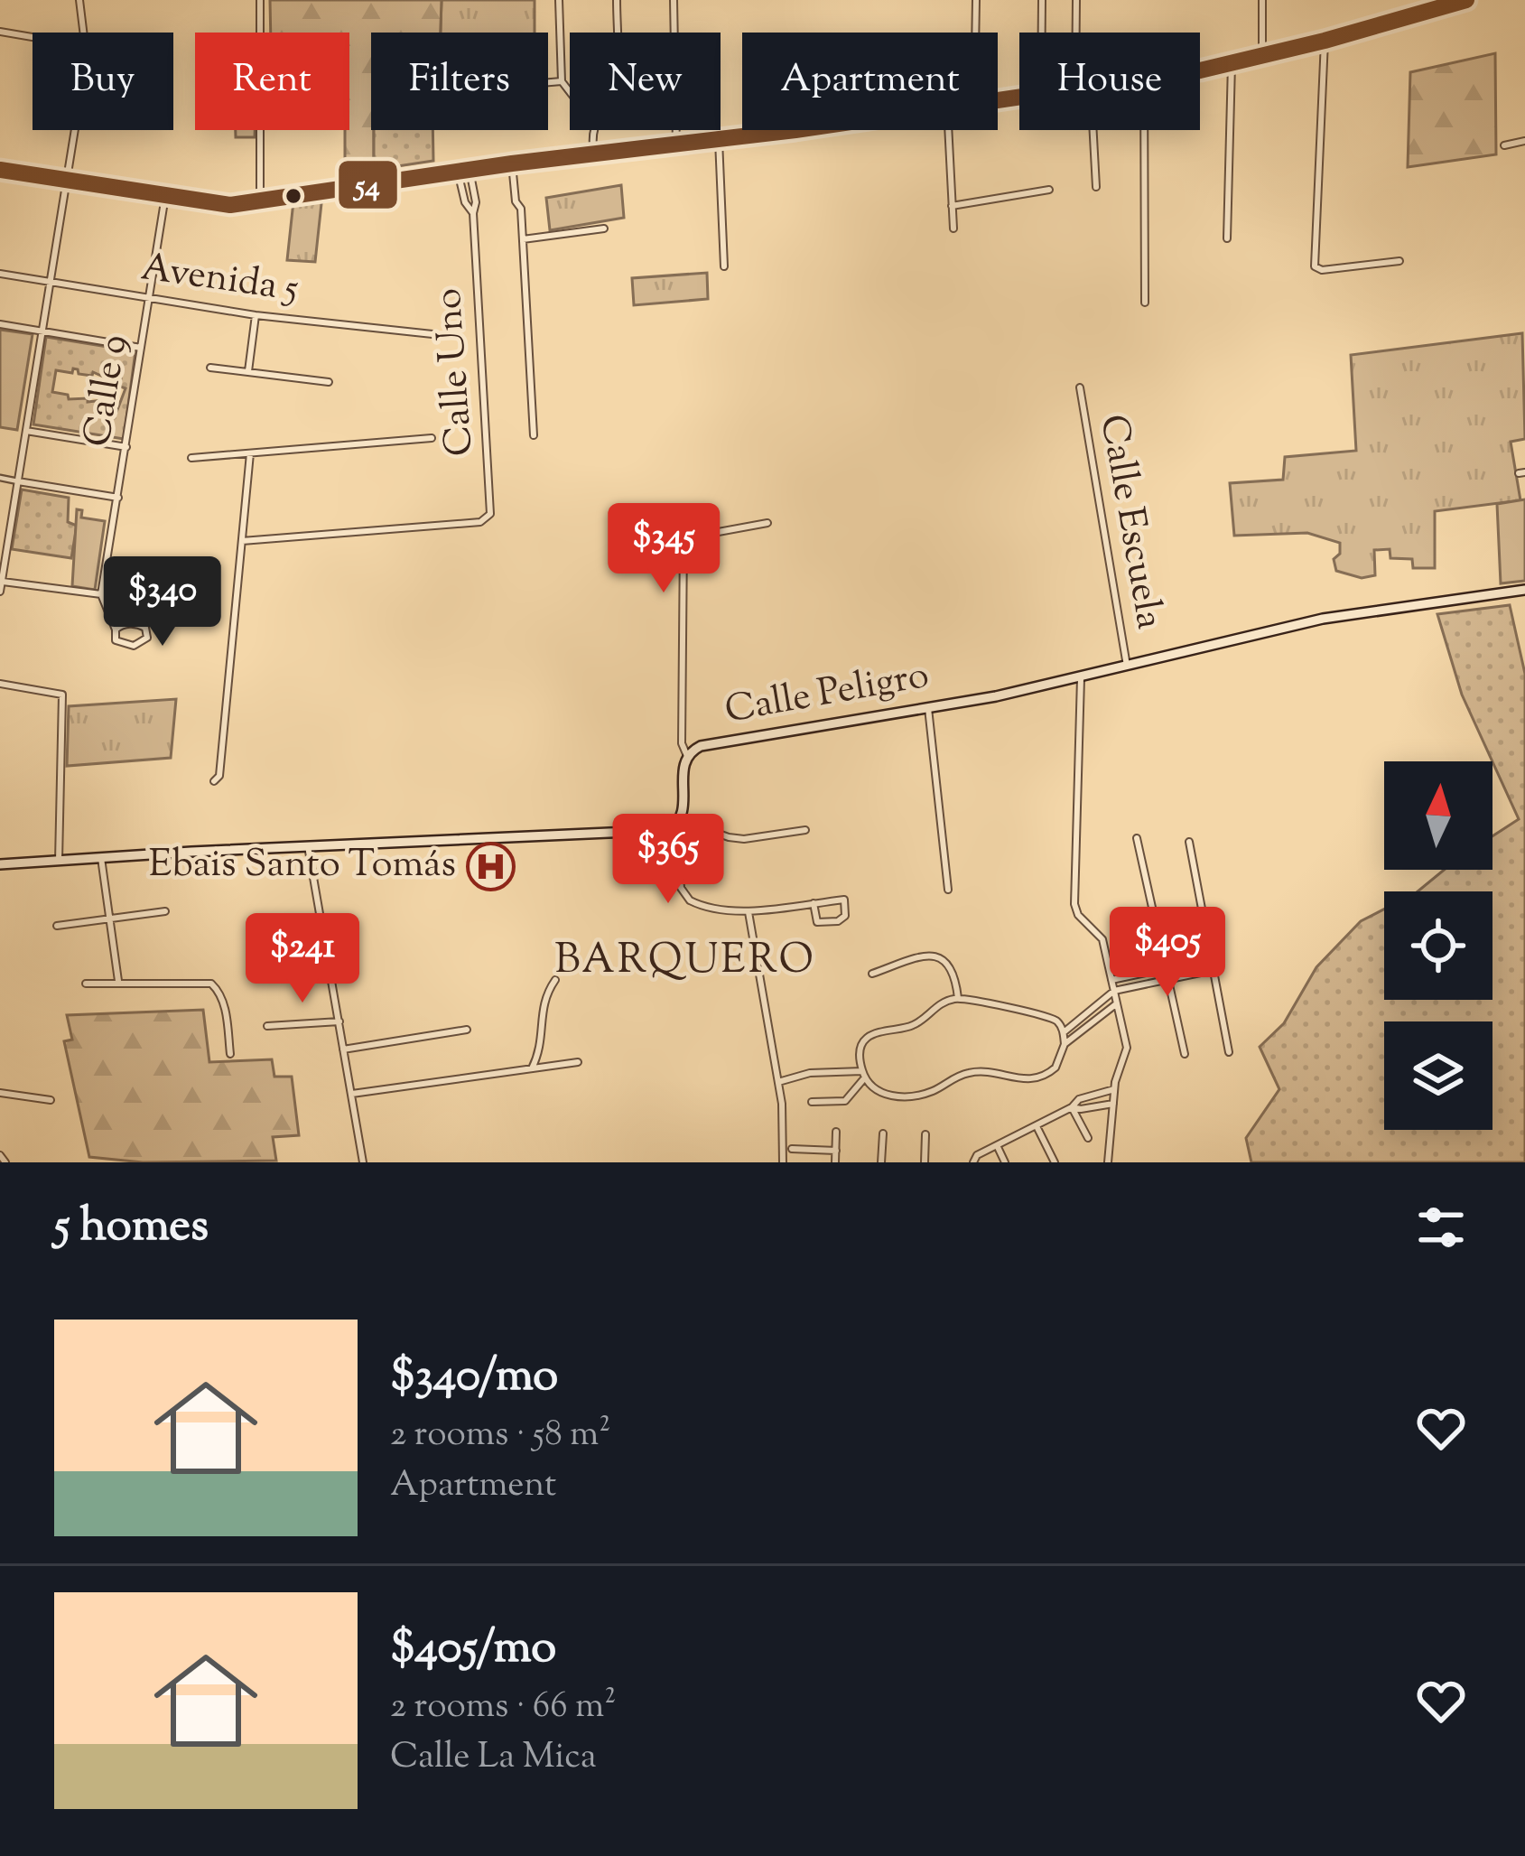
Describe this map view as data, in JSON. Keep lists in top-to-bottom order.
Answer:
{
  "streets": {
    "main road": ["Calle Peligro"],
    "street": [
      "Avenida 5",
      "Calle Uno",
      "Calle 9",
      "Calle Escuela"
    ]
  },
  "crossings": [
    ["Avenida 5", "Calle 9"],
    ["Calle Escuela", "Calle Peligro"]
  ],
  "districts": ["BARQUERO"],
  "places": {
    "hospital": ["Ebais Santo Tomás"]
  },
  "lines": ["transit line 54"],
  "north": "top",
  "page": {
    "chip": [
      "Buy",
      "Rent",
      "Filters",
      "New",
      "Apartment",
      "House"
    ],
    "price": [
      "$345",
      "$340",
      "$365",
      "$405",
      "$241"
    ],
    "heading": "5 homes",
    "list": [
      {
        "name": "$340/mo",
        "note": "2 rooms · 58 m² · Apartment"
      },
      {
        "name": "$405/mo",
        "note": "2 rooms · 66 m² · Calle La Mica"
      }
    ]
  }
}
